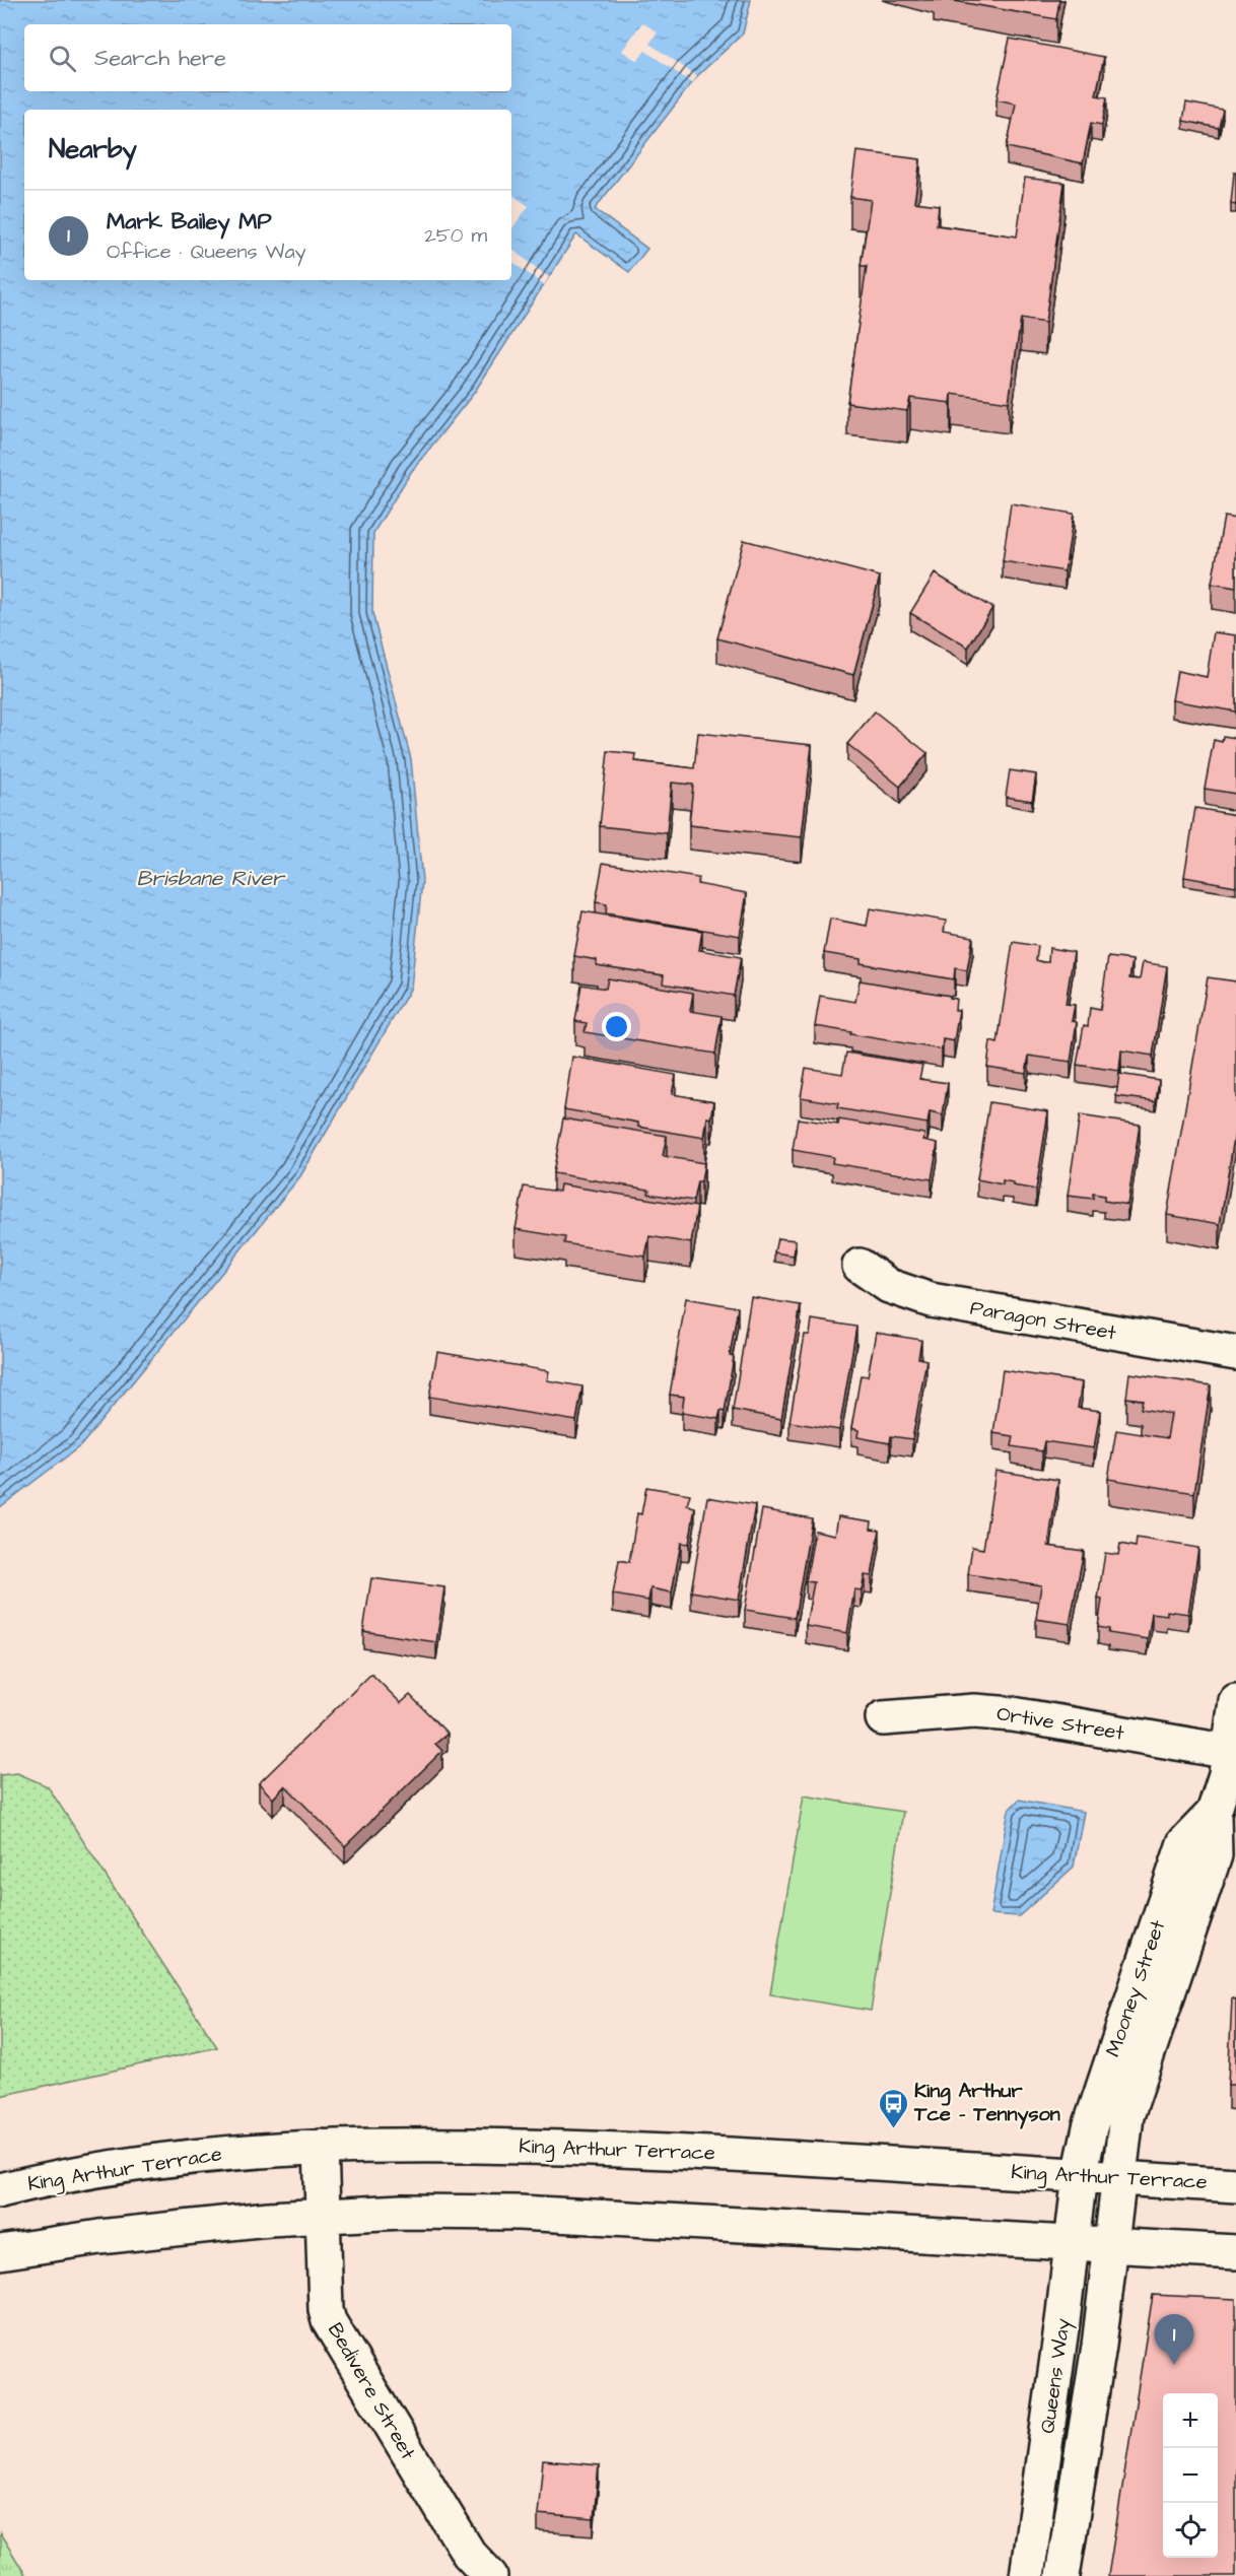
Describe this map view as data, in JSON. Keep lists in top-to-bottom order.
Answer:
{
  "streets": {
    "street": [
      "Paragon Street",
      "Ortive Street",
      "Mooney Street",
      "King Arthur Terrace",
      "Queens Way",
      "Bedivere Street"
    ]
  },
  "crossings": [
    ["Ortive Street", "Mooney Street"],
    ["Mooney Street", "King Arthur Terrace"],
    ["Mooney Street", "Queens Way"],
    ["King Arthur Terrace", "Queens Way"],
    ["King Arthur Terrace", "Bedivere Street"]
  ],
  "water": ["Brisbane River"],
  "places": {
    "bus stop": ["King Arthur Tce - Tennyson"]
  },
  "page": {
    "search": "Search here",
    "heading": "Nearby",
    "list": [
      {
        "mark": "1",
        "name": "Mark Bailey MP",
        "note": "Office · Queens Way",
        "value": "250 m"
      }
    ],
    "pins": "1",
    "map_buttons": ["+", "−"]
  }
}
